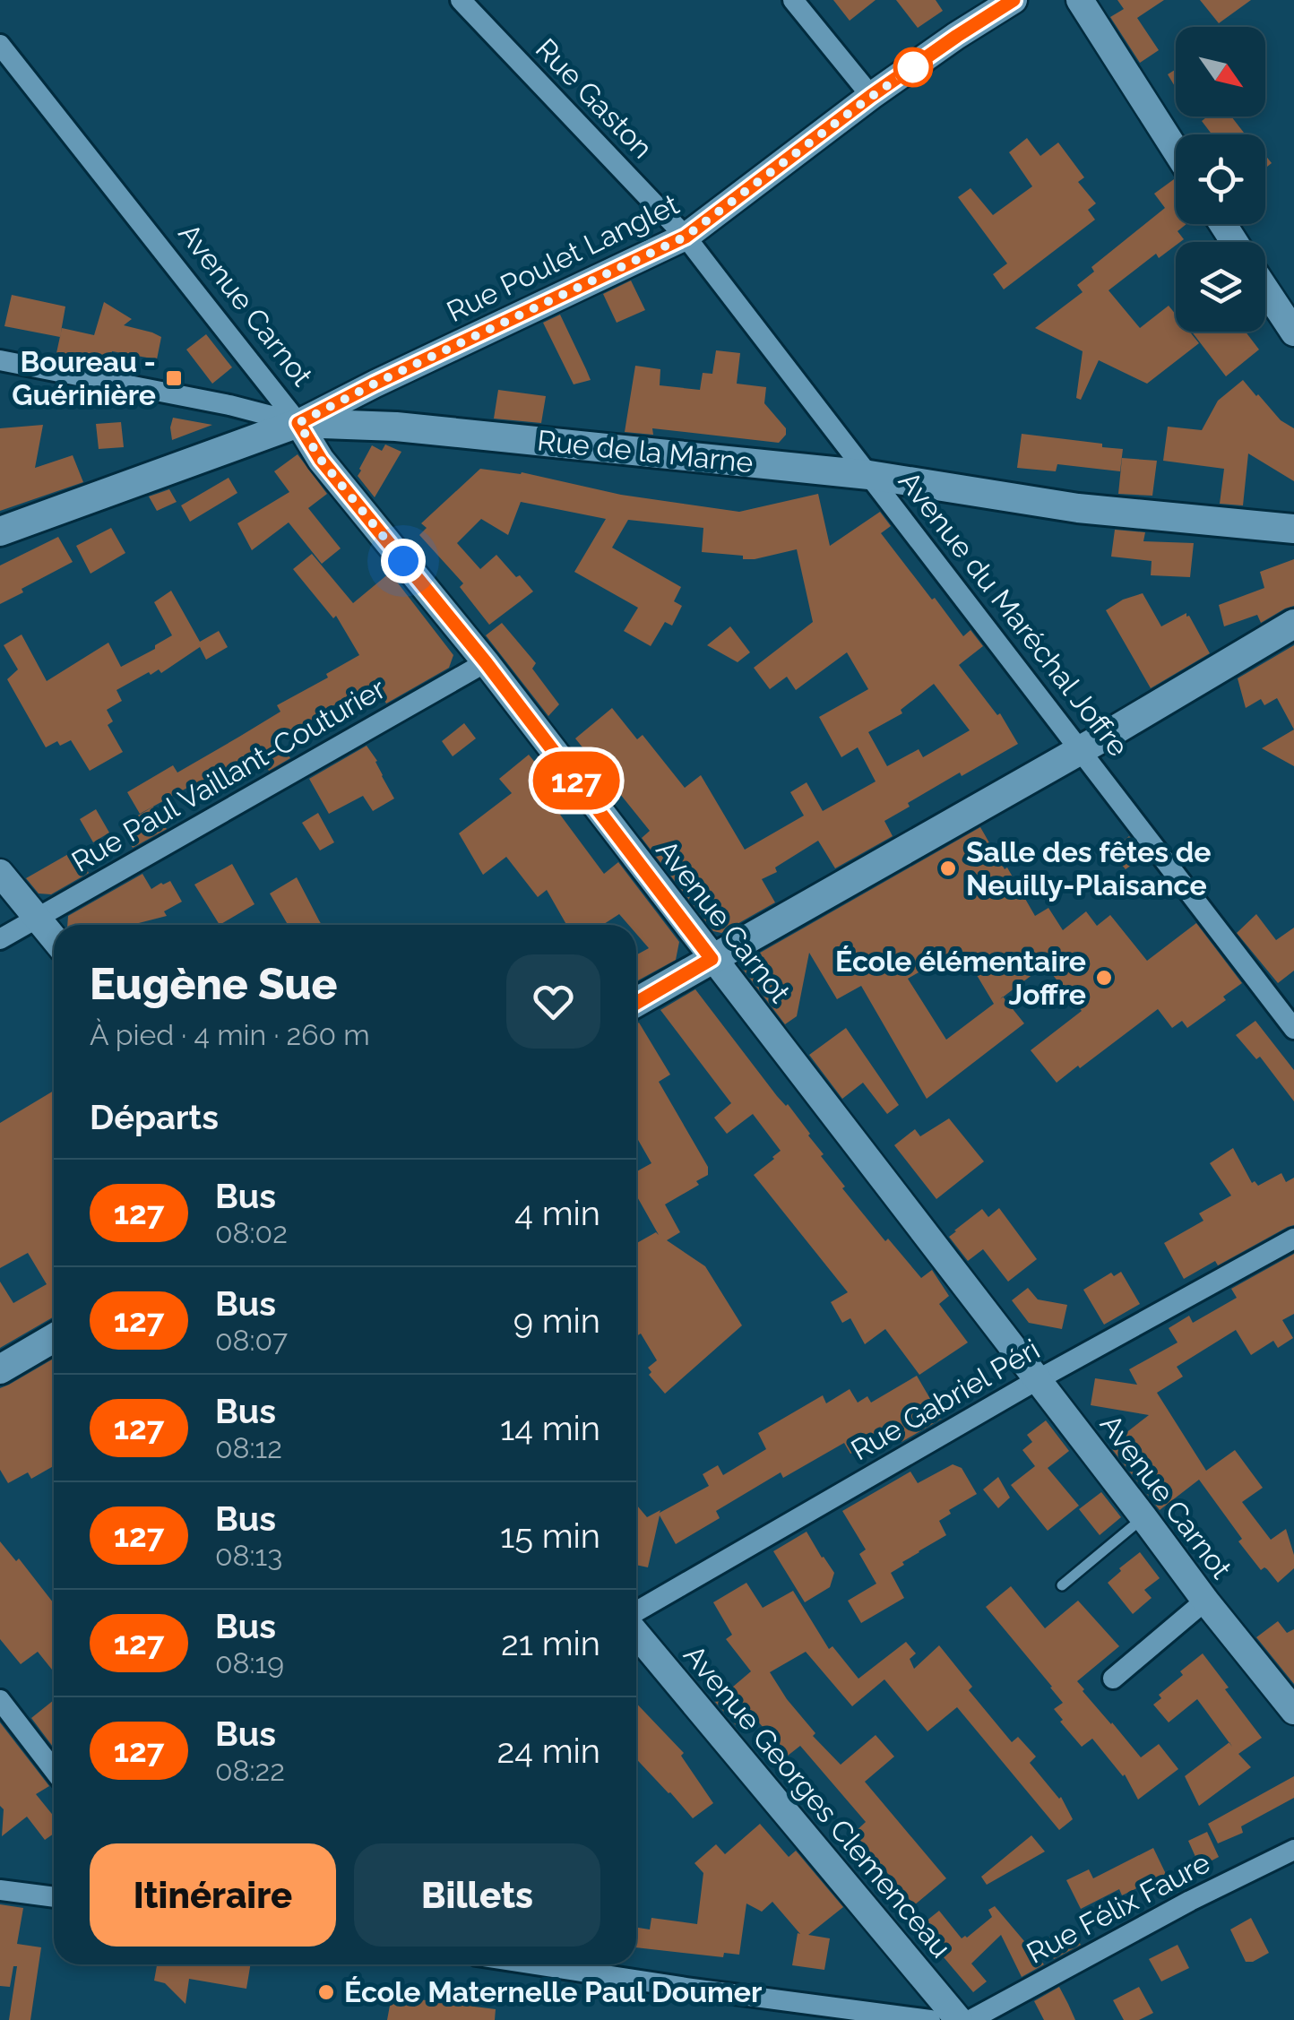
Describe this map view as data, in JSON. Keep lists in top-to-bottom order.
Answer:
{
  "streets": {
    "main road": ["Rue de la Marne"],
    "street": [
      "Rue Gaston",
      "Rue Poulet Langlet",
      "Avenue Carnot",
      "Avenue du Maréchal Joffre",
      "Rue Paul Vaillant-Couturier",
      "Rue Gabriel Péri",
      "Avenue Georges Clemenceau",
      "Rue Félix Faure"
    ]
  },
  "crossings": [
    ["Rue Gaston", "Rue Poulet Langlet"],
    ["Rue Gaston", "Avenue du Maréchal Joffre"],
    ["Rue Poulet Langlet", "Avenue Carnot"],
    ["Rue Poulet Langlet", "Rue de la Marne"],
    ["Rue Poulet Langlet", "Avenue du Maréchal Joffre"],
    ["Avenue Carnot", "Rue de la Marne"],
    ["Avenue Carnot", "Rue Paul Vaillant-Couturier"],
    ["Avenue Carnot", "Rue Gabriel Péri"],
    ["Rue de la Marne", "Avenue du Maréchal Joffre"]
  ],
  "places": {
    "transit": ["Boureau - Guérinière"],
    "other": ["Salle des fêtes de Neuilly-Plaisance", "École élémentaire Joffre", "École Maternelle Paul Doumer"]
  },
  "lines": ["bus line 127"],
  "north": "bottom right",
  "page": {
    "on_map": "127",
    "heading": [
      ["Eugène Sue", "À pied · 4 min · 260 m"],
      "Départs"
    ],
    "list": [
      {
        "mark": "127",
        "name": "Bus",
        "note": "08:02",
        "value": "4 min"
      },
      {
        "mark": "127",
        "name": "Bus",
        "note": "08:07",
        "value": "9 min"
      },
      {
        "mark": "127",
        "name": "Bus",
        "note": "08:12",
        "value": "14 min"
      },
      {
        "mark": "127",
        "name": "Bus",
        "note": "08:13",
        "value": "15 min"
      },
      {
        "mark": "127",
        "name": "Bus",
        "note": "08:19",
        "value": "21 min"
      },
      {
        "mark": "127",
        "name": "Bus",
        "note": "08:22",
        "value": "24 min"
      }
    ],
    "buttons": ["Itinéraire", "Billets"]
  }
}
